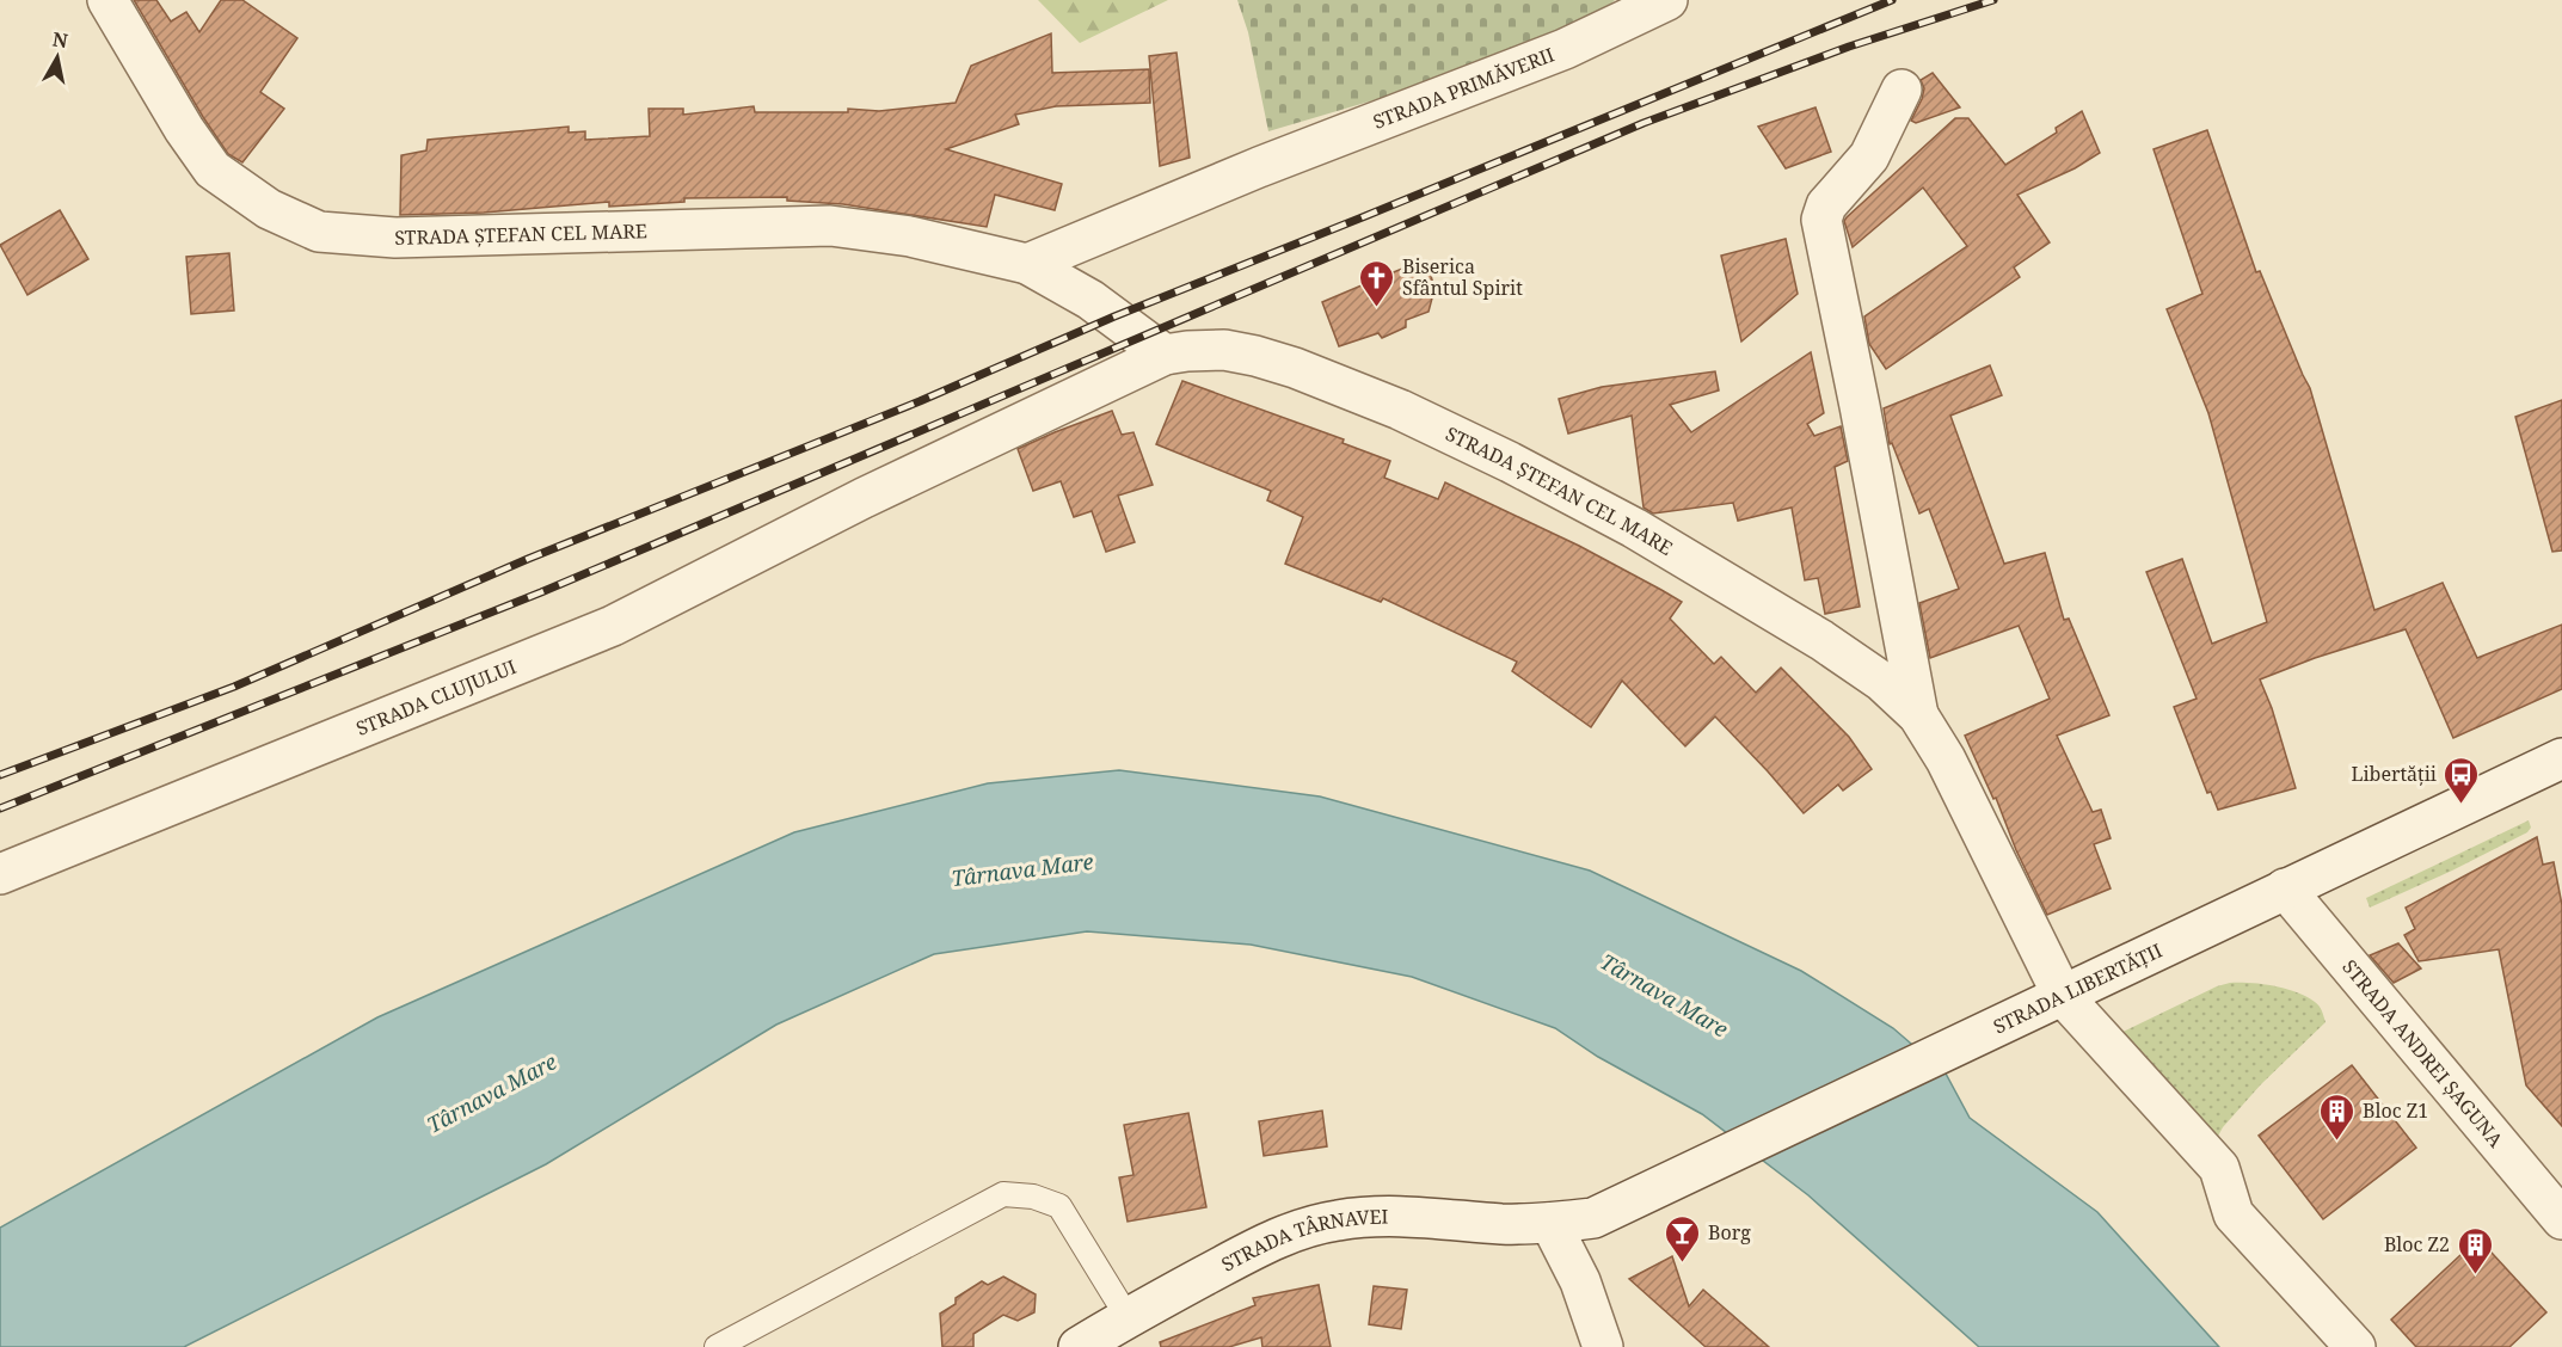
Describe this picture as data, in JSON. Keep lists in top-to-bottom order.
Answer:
{
  "streets": {
    "street": [
      "STRADA PRIMĂVERII",
      "STRADA ȘTEFAN CEL MARE",
      "STRADA CLUJULUI",
      "STRADA LIBERTĂȚII",
      "STRADA ANDREI ȘAGUNA",
      "STRADA TÂRNAVEI"
    ]
  },
  "crossings": [
    ["STRADA PRIMĂVERII", "STRADA ȘTEFAN CEL MARE"],
    ["STRADA ȘTEFAN CEL MARE", "STRADA CLUJULUI"],
    ["STRADA ȘTEFAN CEL MARE", "STRADA LIBERTĂȚII"],
    ["STRADA LIBERTĂȚII", "STRADA ANDREI ȘAGUNA"],
    ["STRADA LIBERTĂȚII", "STRADA TÂRNAVEI"]
  ],
  "water": ["Târnava Mare"],
  "places": {
    "church": ["Biserica Sfântul Spirit"],
    "bus stop": ["Libertății"],
    "building": ["Bloc Z1", "Bloc Z2"],
    "bar": ["Borg"]
  },
  "north": "top"
}
